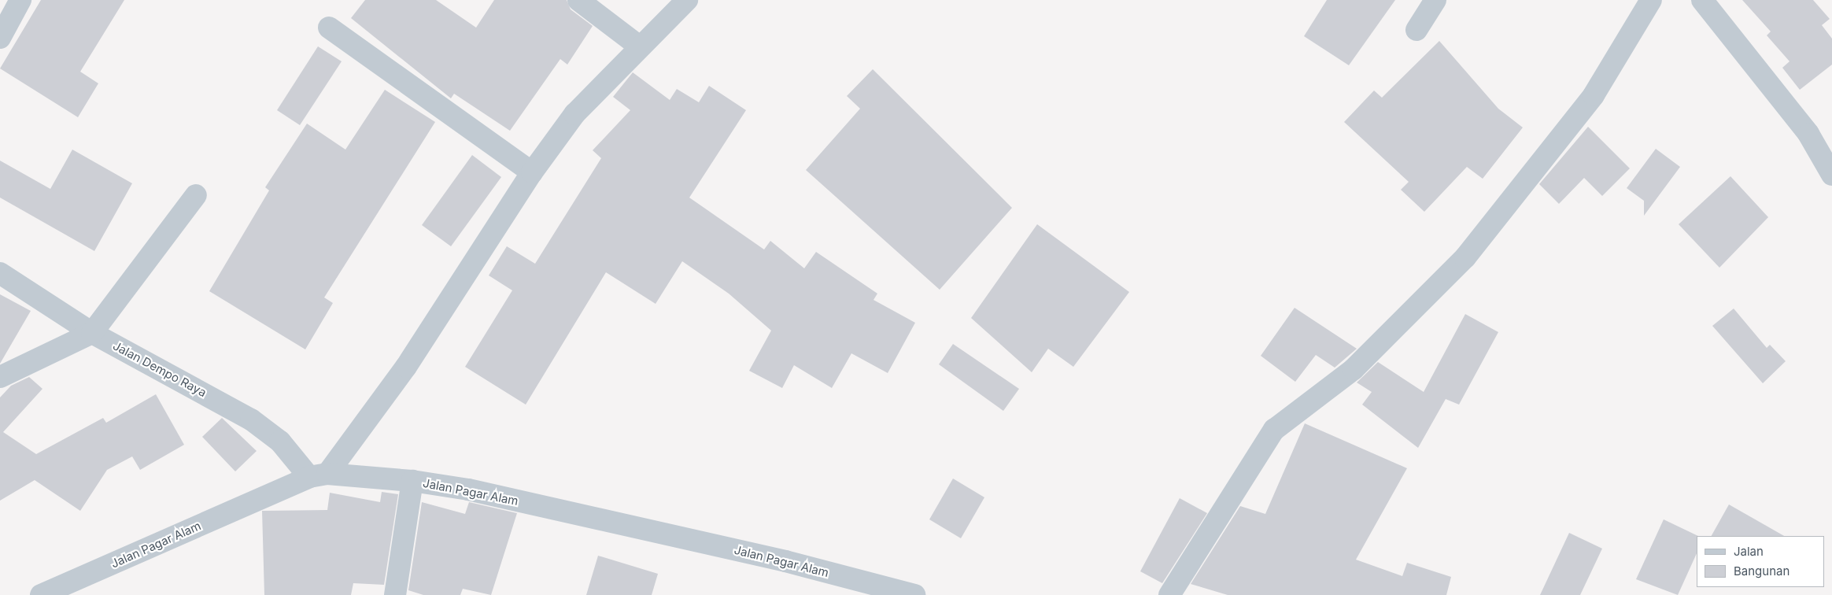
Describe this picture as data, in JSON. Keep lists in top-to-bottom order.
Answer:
{
  "streets": {
    "street": ["Jalan Dempo Raya", "Jalan Pagar Alam"]
  },
  "crossings": [
    ["Jalan Dempo Raya", "Jalan Pagar Alam"]
  ],
  "legend": ["Jalan", "Bangunan"]
}
